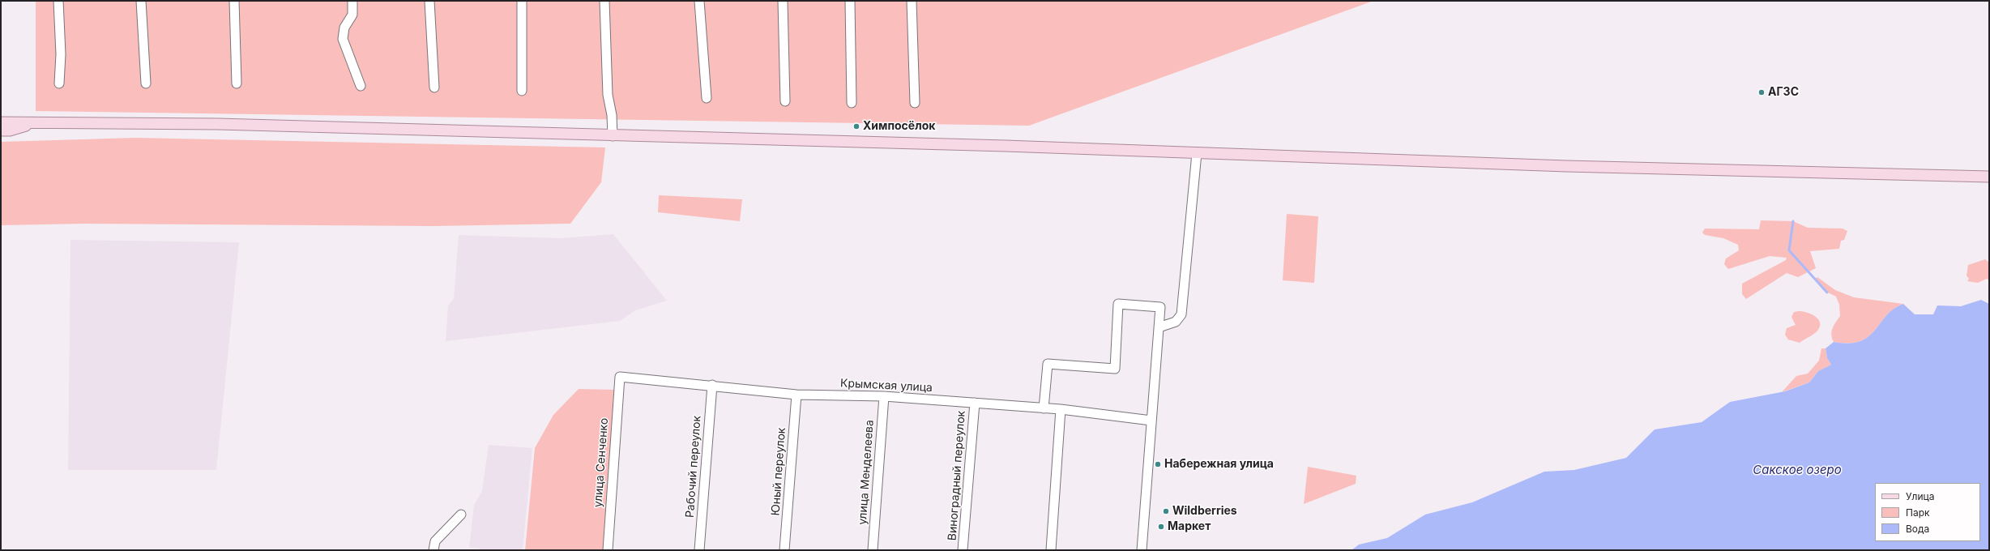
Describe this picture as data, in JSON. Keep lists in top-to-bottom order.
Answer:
{
  "streets": {
    "street": [
      "Крымская улица",
      "улица Сенченко",
      "Рабочий переулок",
      "Юный переулок",
      "улица Менделеева",
      "Виноградный переулок"
    ]
  },
  "crossings": [
    ["Крымская улица", "улица Сенченко"],
    ["Крымская улица", "Рабочий переулок"],
    ["Крымская улица", "Юный переулок"],
    ["Крымская улица", "улица Менделеева"],
    ["Крымская улица", "Виноградный переулок"]
  ],
  "water": ["Сакское озеро"],
  "places": [
    "АГЗС",
    "Химпосёлок",
    "Набережная улица",
    "Wildberries",
    "Маркет"
  ],
  "legend": ["Улица", "Парк", "Вода"]
}
